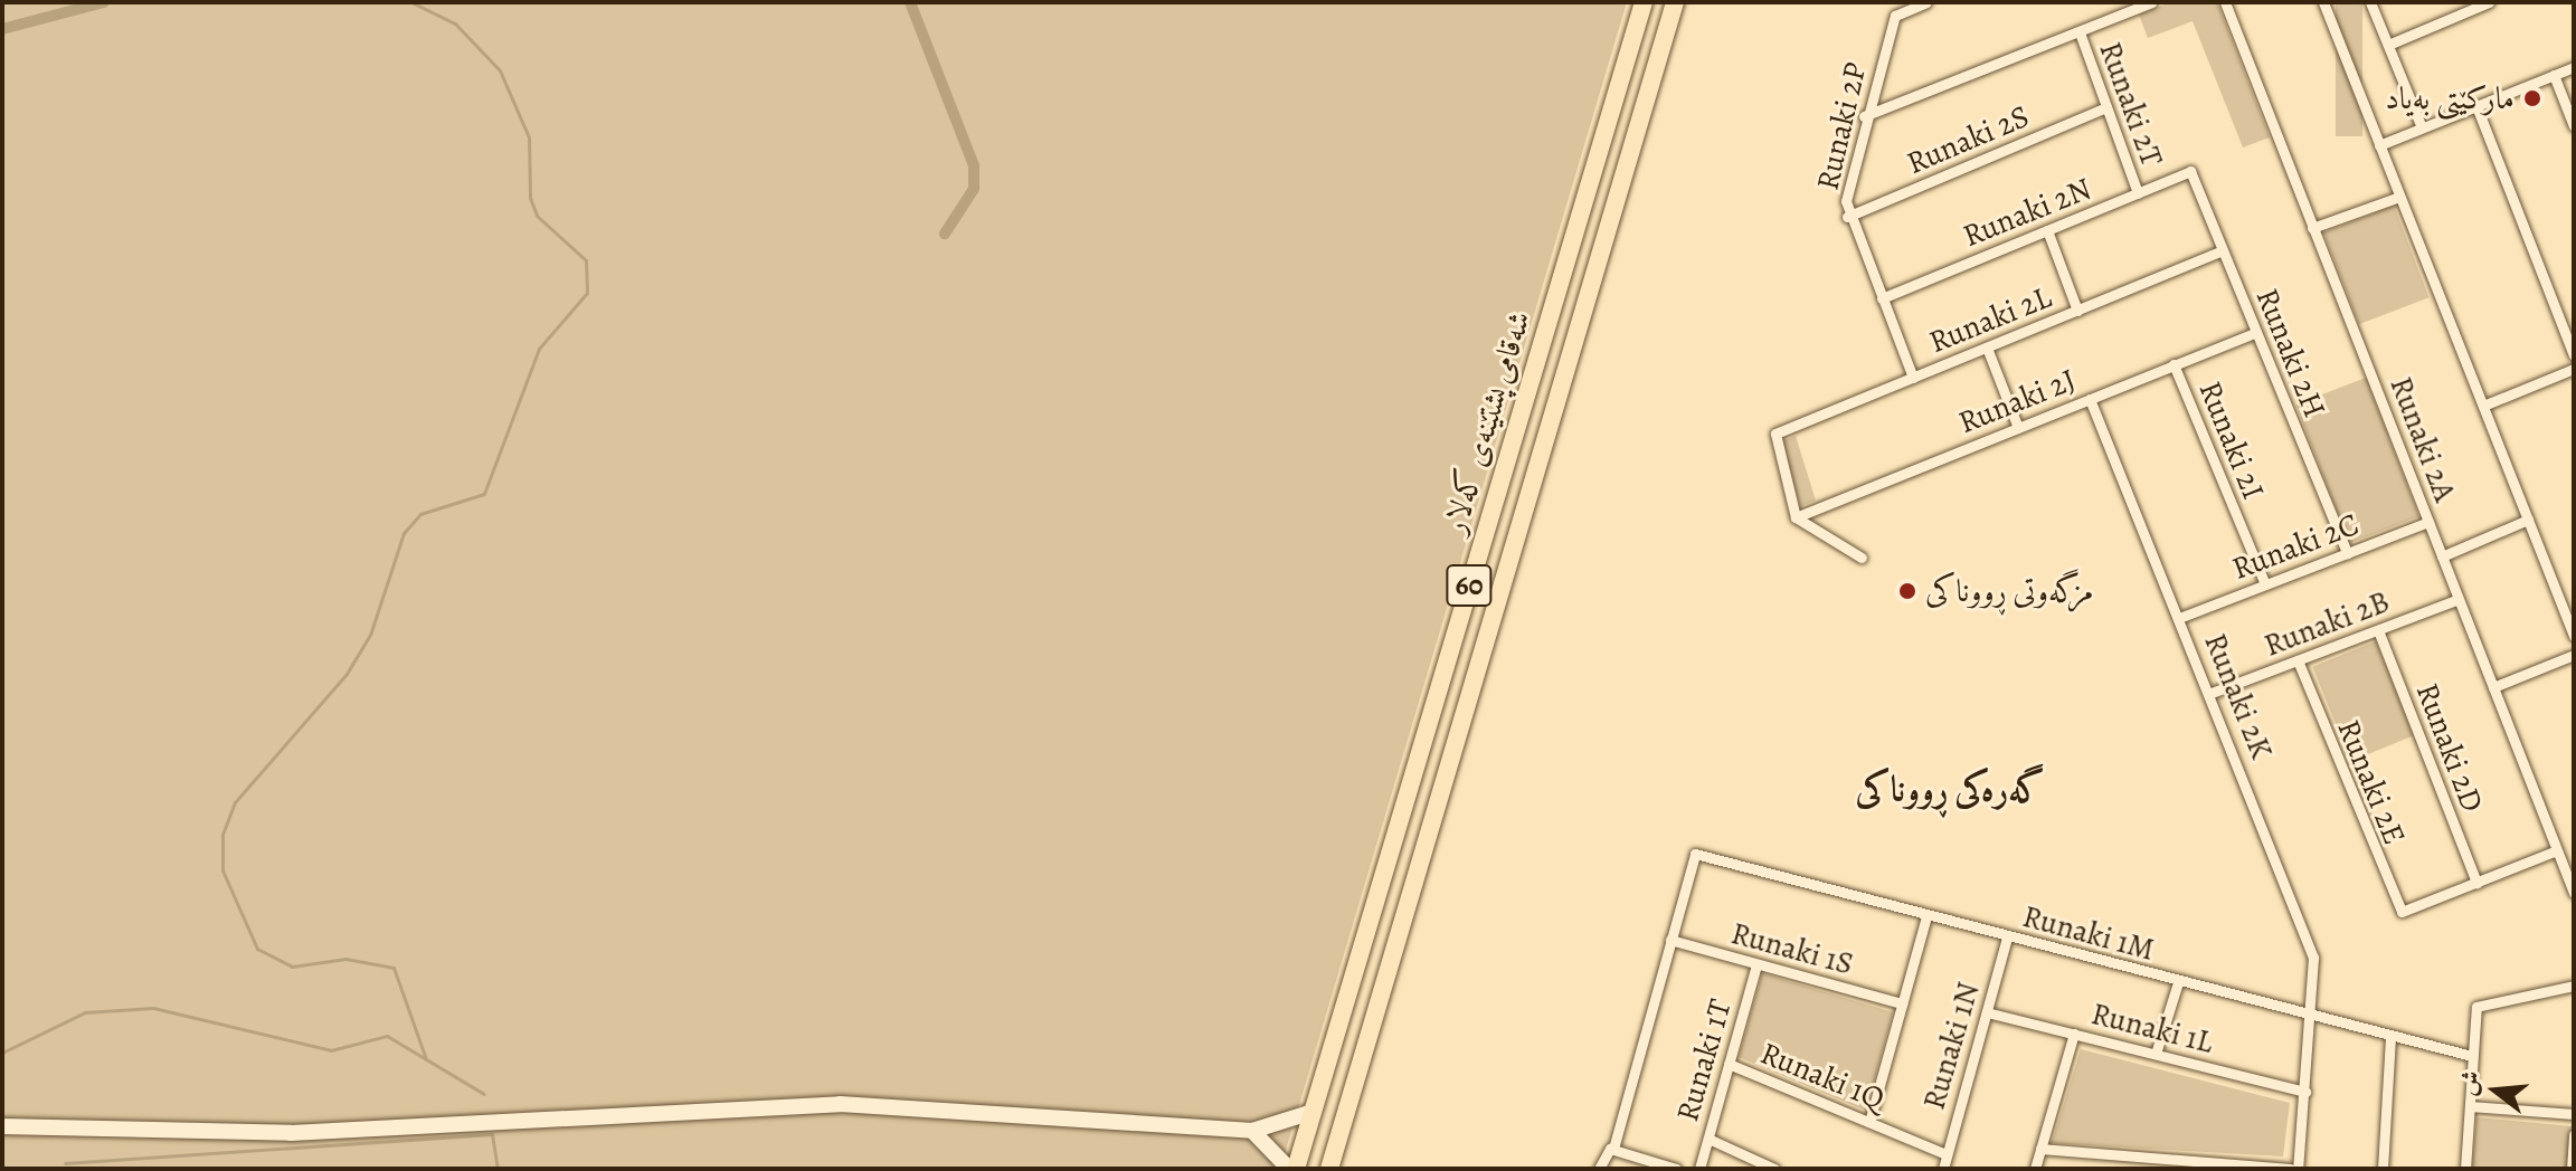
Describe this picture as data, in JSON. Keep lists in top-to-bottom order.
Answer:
{
  "streets": {
    "highway": ["شەقامی پشتێنەی کەلار", "60"],
    "street": [
      "Runaki 2T",
      "Runaki 2P",
      "Runaki 2S",
      "Runaki 2N",
      "Runaki 2L",
      "Runaki 2H",
      "Runaki 2J",
      "Runaki 2A",
      "Runaki 2I",
      "Runaki 2C",
      "Runaki 2B",
      "Runaki 2K",
      "Runaki 2D",
      "Runaki 2E",
      "Runaki 1M",
      "Runaki 1S",
      "Runaki 1L",
      "Runaki 1N",
      "Runaki 1T",
      "Runaki 1Q"
    ]
  },
  "crossings": [
    ["Runaki 2T", "Runaki 2S"],
    ["Runaki 2T", "Runaki 2N"],
    ["Runaki 2P", "Runaki 2S"],
    ["Runaki 2P", "Runaki 2N"],
    ["Runaki 2P", "Runaki 2L"],
    ["Runaki 2N", "Runaki 2H"],
    ["Runaki 2L", "Runaki 2H"],
    ["Runaki 2L", "Runaki 2J"],
    ["Runaki 2H", "Runaki 2J"],
    ["Runaki 2H", "Runaki 2C"],
    ["Runaki 2J", "Runaki 2I"],
    ["Runaki 2J", "Runaki 2K"],
    ["Runaki 2A", "Runaki 2C"],
    ["Runaki 2A", "Runaki 2B"],
    ["Runaki 2I", "Runaki 2C"],
    ["Runaki 2C", "Runaki 2K"],
    ["Runaki 2B", "Runaki 2K"],
    ["Runaki 2B", "Runaki 2D"],
    ["Runaki 2B", "Runaki 2E"],
    ["Runaki 2K", "Runaki 1M"],
    ["Runaki 2K", "Runaki 1L"],
    ["Runaki 2D", "Runaki 2E"],
    ["Runaki 1M", "Runaki 1S"],
    ["Runaki 1M", "Runaki 1N"],
    ["Runaki 1S", "Runaki 1T"],
    ["Runaki 1L", "Runaki 1N"],
    ["Runaki 1N", "Runaki 1Q"],
    ["Runaki 1T", "Runaki 1Q"]
  ],
  "districts": ["گەرەکی ڕووناکی"],
  "places": ["مارکێتی بەیاد", "مزگەوتی ڕووناکی"],
  "north": "left"
}
